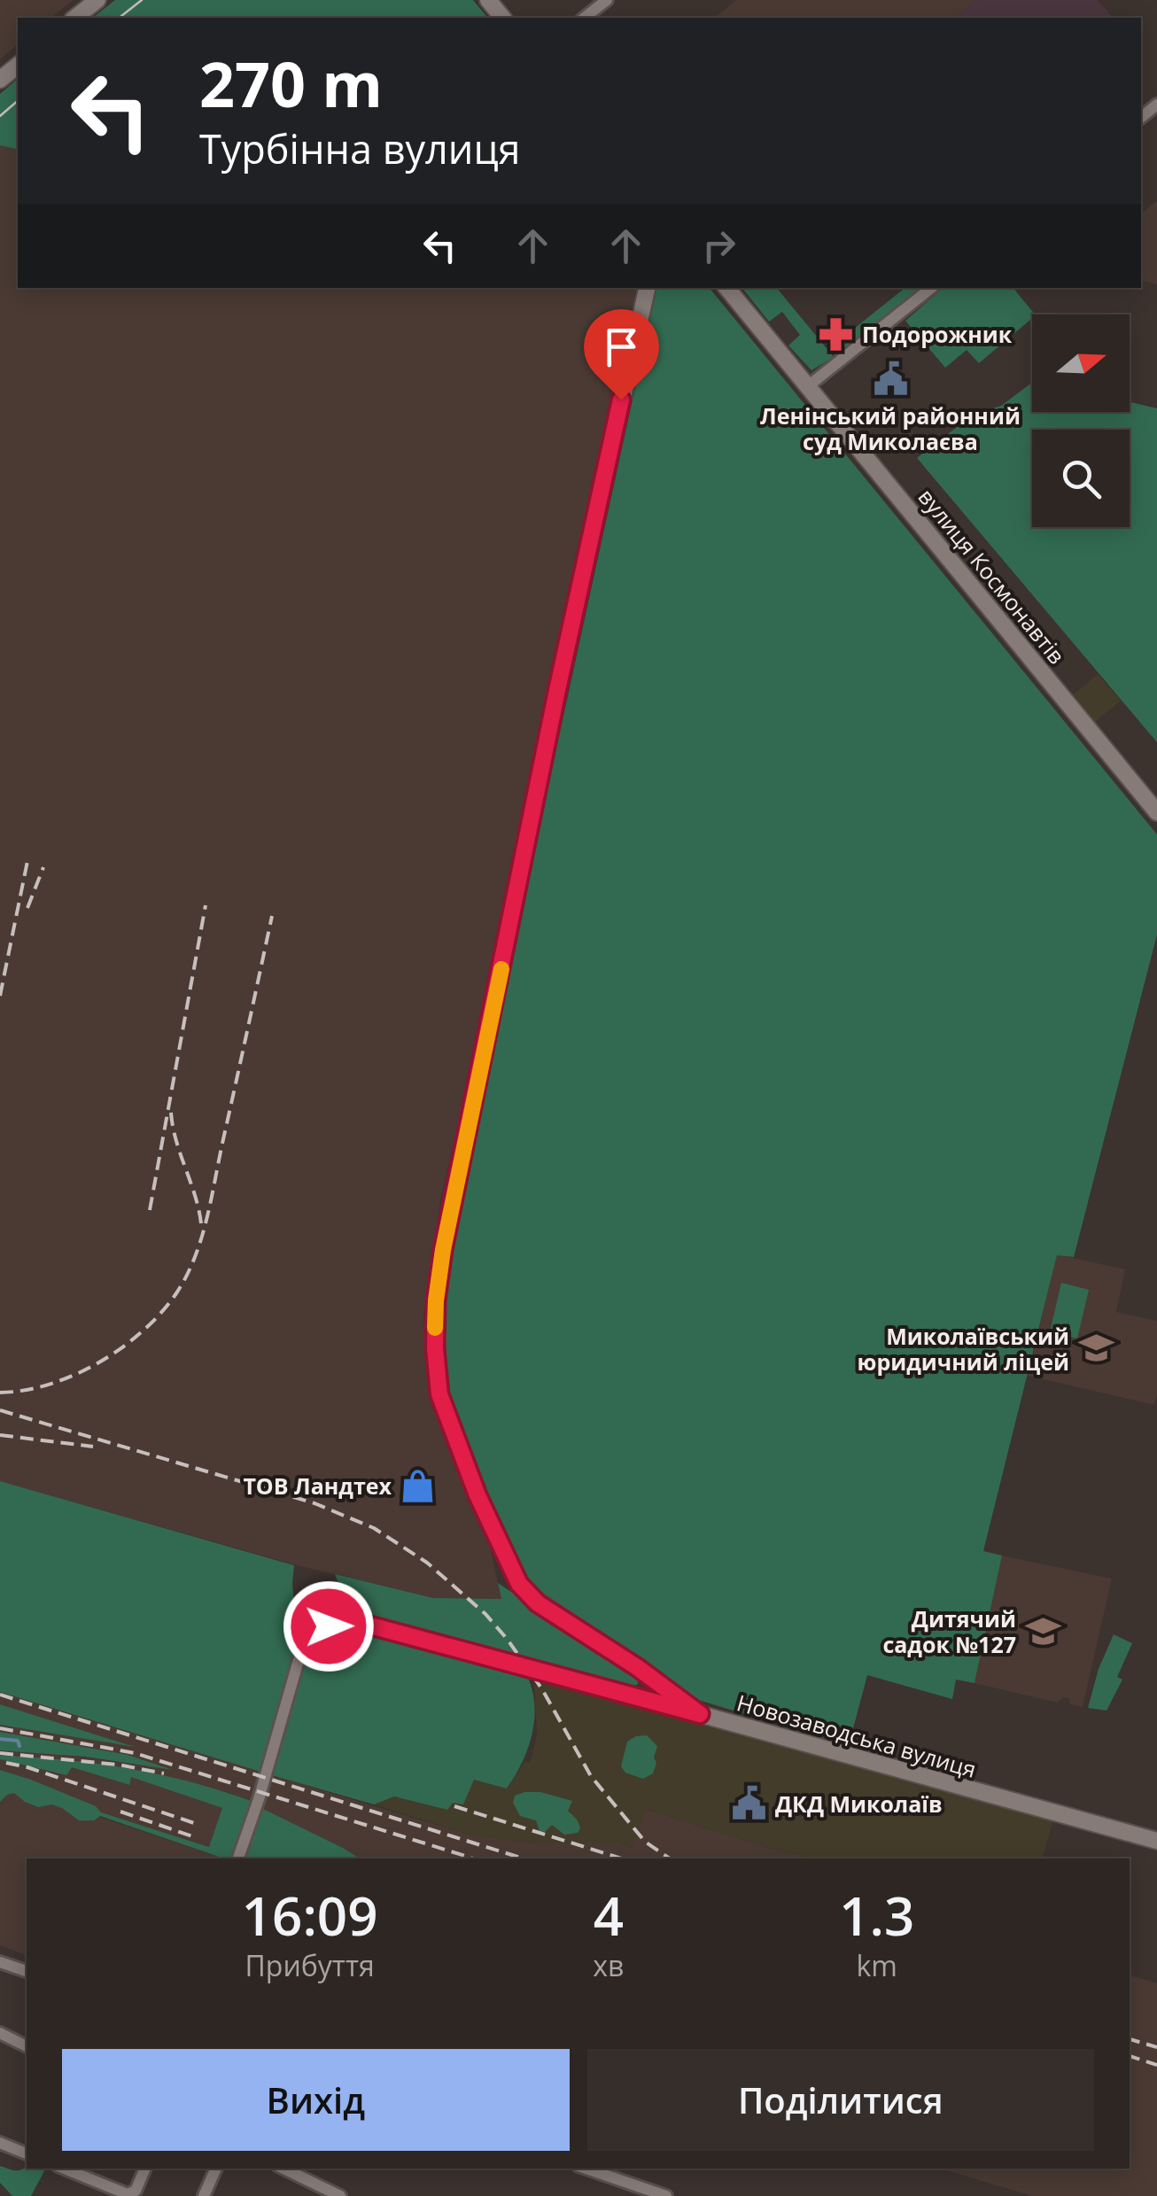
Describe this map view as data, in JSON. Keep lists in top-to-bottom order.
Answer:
{
  "streets": {
    "street": ["вулиця Космонавтів", "Новозаводська вулиця"]
  },
  "places": {
    "pharmacy": ["Подорожник"],
    "public building": ["Ленінський районний суд Миколаєва", "ДКД Миколаїв"],
    "school or university": ["Миколаївський юридичний ліцей", "Дитячий садок №127"],
    "shop": ["ТОВ Ландтех"]
  },
  "north": "right",
  "page": {
    "turn": ["270 m", "Турбінна вулиця"],
    "eta": [
      "16:09",
      "Прибуття",
      "4",
      "хв",
      "1.3",
      "km"
    ],
    "buttons": ["Вихід", "Поділитися"]
  }
}
